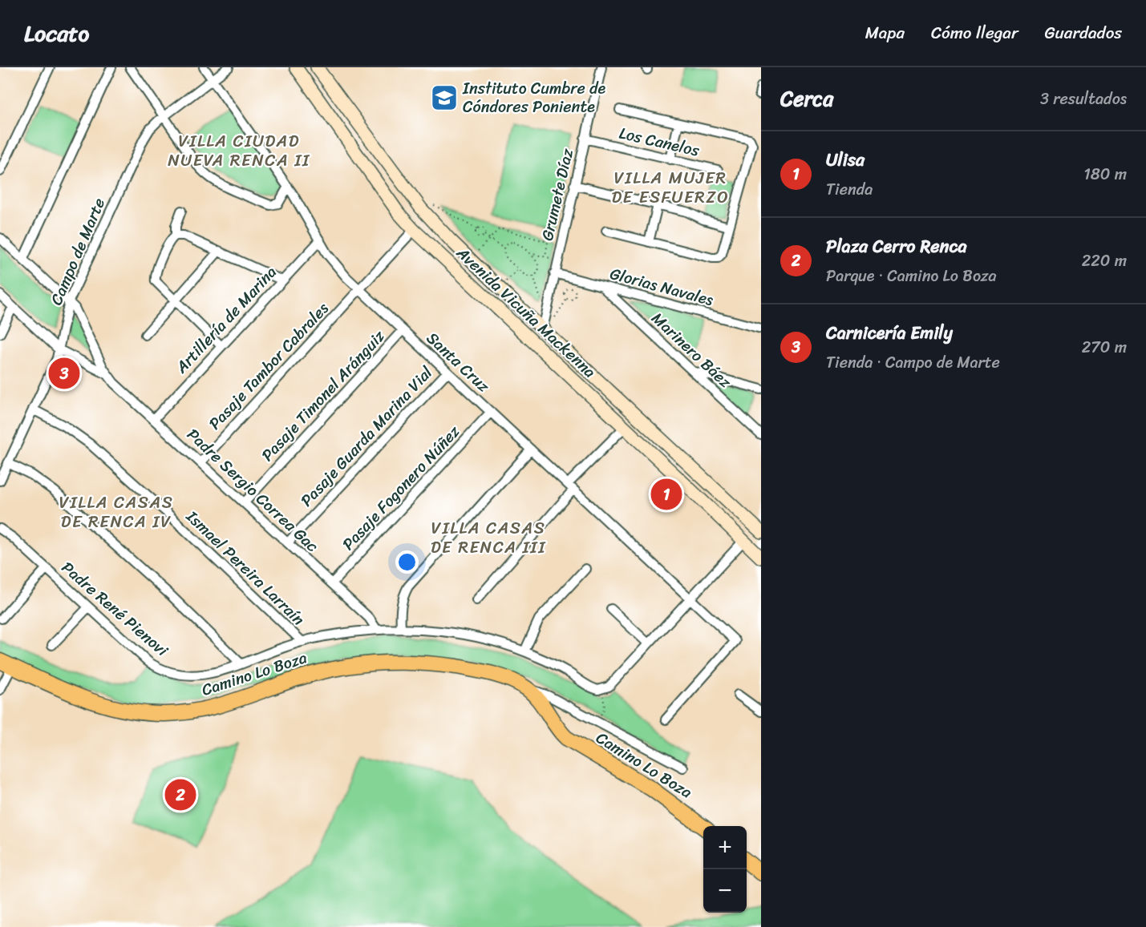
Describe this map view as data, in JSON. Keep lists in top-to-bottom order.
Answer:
{
  "streets": {
    "main road": ["Camino Lo Boza"],
    "street": [
      "Los Canelos",
      "Grumete Díaz",
      "Campo de Marte",
      "Glorias Navales",
      "Avenida Vicuña Mackenna",
      "Artillería de Marina",
      "Marinero Báez",
      "Santa Cruz",
      "Pasaje Tambor Cabrales",
      "Pasaje Timonel Aránguiz",
      "Pasaje Guarda Marina Vial",
      "Pasaje Fogonero Núñez",
      "Padre Sergio Correa Gac",
      "Ismael Pereira Larraín",
      "Padre René Pienovi"
    ]
  },
  "crossings": [
    ["Los Canelos", "Grumete Díaz"],
    ["Grumete Díaz", "Glorias Navales"],
    ["Grumete Díaz", "Avenida Vicuña Mackenna"],
    ["Campo de Marte", "Santa Cruz"],
    ["Campo de Marte", "Padre Sergio Correa Gac"],
    ["Campo de Marte", "Ismael Pereira Larraín"],
    ["Glorias Navales", "Marinero Báez"],
    ["Avenida Vicuña Mackenna", "Pasaje Tambor Cabrales"],
    ["Artillería de Marina", "Santa Cruz"],
    ["Artillería de Marina", "Padre Sergio Correa Gac"],
    ["Santa Cruz", "Pasaje Tambor Cabrales"],
    ["Santa Cruz", "Pasaje Timonel Aránguiz"],
    ["Santa Cruz", "Pasaje Guarda Marina Vial"],
    ["Santa Cruz", "Pasaje Fogonero Núñez"],
    ["Pasaje Tambor Cabrales", "Padre Sergio Correa Gac"],
    ["Pasaje Timonel Aránguiz", "Padre Sergio Correa Gac"],
    ["Pasaje Guarda Marina Vial", "Padre Sergio Correa Gac"],
    ["Pasaje Fogonero Núñez", "Padre Sergio Correa Gac"],
    ["Padre Sergio Correa Gac", "Padre René Pienovi"],
    ["Ismael Pereira Larraín", "Padre René Pienovi"]
  ],
  "districts": [
    "VILLA CIUDAD NUEVA RENCA II",
    "VILLA MUJER DE ESFUERZO",
    "VILLA CASAS DE RENCA IV",
    "VILLA CASAS DE RENCA III"
  ],
  "places": {
    "school or university": ["Instituto Cumbre de Cóndores Poniente"]
  },
  "page": {
    "header": "Locato",
    "nav": ["Mapa", "Cómo llegar", "Guardados"],
    "heading": ["Cerca", "3 resultados"],
    "list": [
      {
        "mark": "1",
        "name": "Ulisa",
        "note": "Tienda",
        "value": "180 m"
      },
      {
        "mark": "2",
        "name": "Plaza Cerro Renca",
        "note": "Parque · Camino Lo Boza",
        "value": "220 m"
      },
      {
        "mark": "3",
        "name": "Carnicería Emily",
        "note": "Tienda · Campo de Marte",
        "value": "270 m"
      }
    ],
    "pins": ["3", "1", "2"],
    "map_buttons": ["+", "−"]
  }
}
